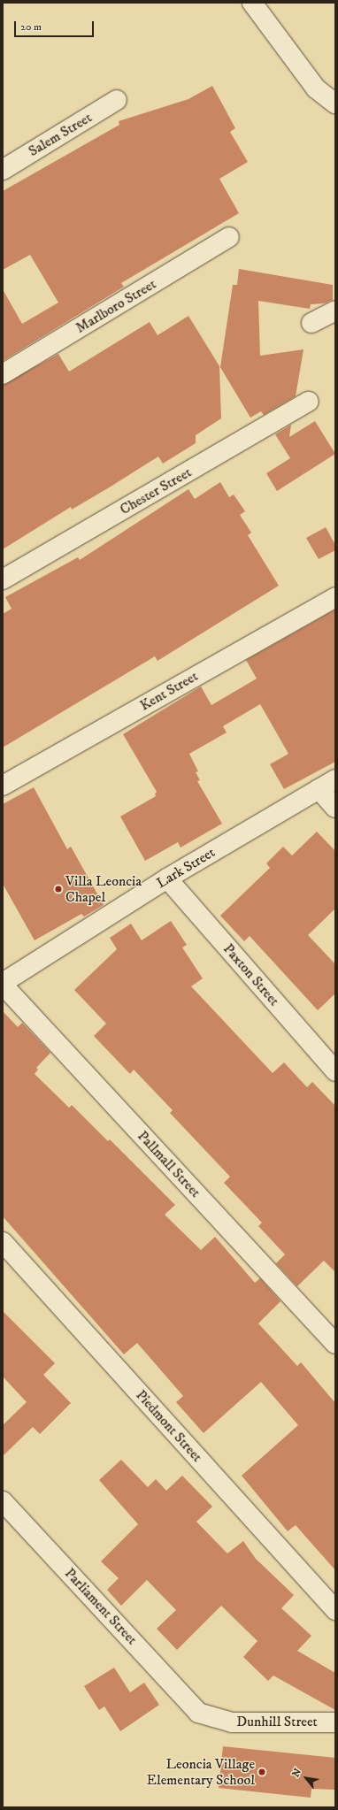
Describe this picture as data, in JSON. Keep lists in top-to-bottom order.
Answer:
{
  "streets": {
    "street": [
      "Salem Street",
      "Marlboro Street",
      "Chester Street",
      "Kent Street",
      "Lark Street",
      "Paxton Street",
      "Pallmall Street",
      "Piedmont Street",
      "Parliament Street",
      "Dunhill Street"
    ]
  },
  "crossings": [
    ["Lark Street", "Paxton Street"],
    ["Lark Street", "Pallmall Street"],
    ["Parliament Street", "Dunhill Street"]
  ],
  "places": ["Villa Leoncia Chapel", "Leoncia Village Elementary School"],
  "scale_bar": "20 m",
  "north": "top left"
}
